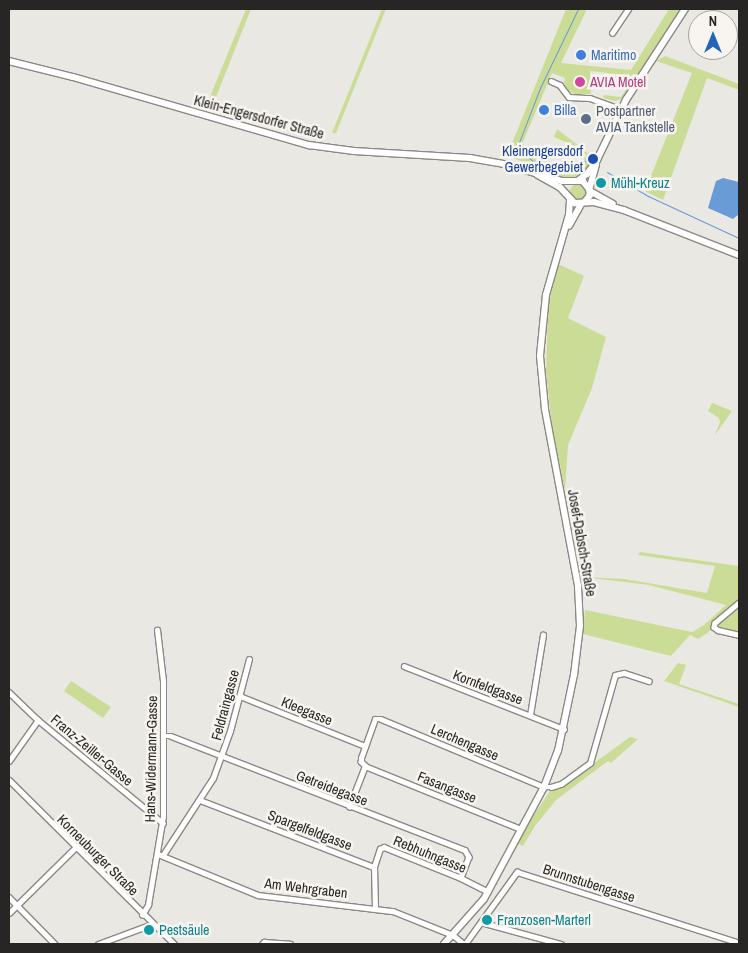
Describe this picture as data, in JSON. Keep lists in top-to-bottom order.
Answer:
{
  "streets": {
    "main road": ["Klein-Engersdorfer Straße", "Josef-Dabsch-Straße"],
    "street": [
      "Kornfeldgasse",
      "Feldraingasse",
      "Kleegasse",
      "Lerchengasse",
      "Franz-Zeiller-Gasse",
      "Hans-Widermann-Gasse",
      "Fasangasse",
      "Getreidegasse",
      "Spargelfeldgasse",
      "Rebhuhngasse",
      "Korneuburger Straße",
      "Brunnstubengasse",
      "Am Wehrgraben"
    ]
  },
  "crossings": [
    ["Klein-Engersdorfer Straße", "Josef-Dabsch-Straße"],
    ["Josef-Dabsch-Straße", "Kornfeldgasse"],
    ["Josef-Dabsch-Straße", "Lerchengasse"],
    ["Josef-Dabsch-Straße", "Fasangasse"],
    ["Josef-Dabsch-Straße", "Rebhuhngasse"],
    ["Josef-Dabsch-Straße", "Am Wehrgraben"],
    ["Feldraingasse", "Kleegasse"],
    ["Feldraingasse", "Getreidegasse"],
    ["Kleegasse", "Lerchengasse"],
    ["Franz-Zeiller-Gasse", "Hans-Widermann-Gasse"],
    ["Hans-Widermann-Gasse", "Getreidegasse"],
    ["Hans-Widermann-Gasse", "Korneuburger Straße"],
    ["Hans-Widermann-Gasse", "Am Wehrgraben"],
    ["Getreidegasse", "Rebhuhngasse"],
    ["Spargelfeldgasse", "Rebhuhngasse"],
    ["Brunnstubengasse", "Am Wehrgraben"]
  ],
  "places": [
    "Maritimo",
    "AVIA Motel",
    "Billa",
    "Postpartner AVIA Tankstelle",
    "Kleinengersdorf Gewerbegebiet",
    "Mühl-Kreuz",
    "Franzosen-Marterl",
    "Pestsäule"
  ],
  "north": "top"
}
